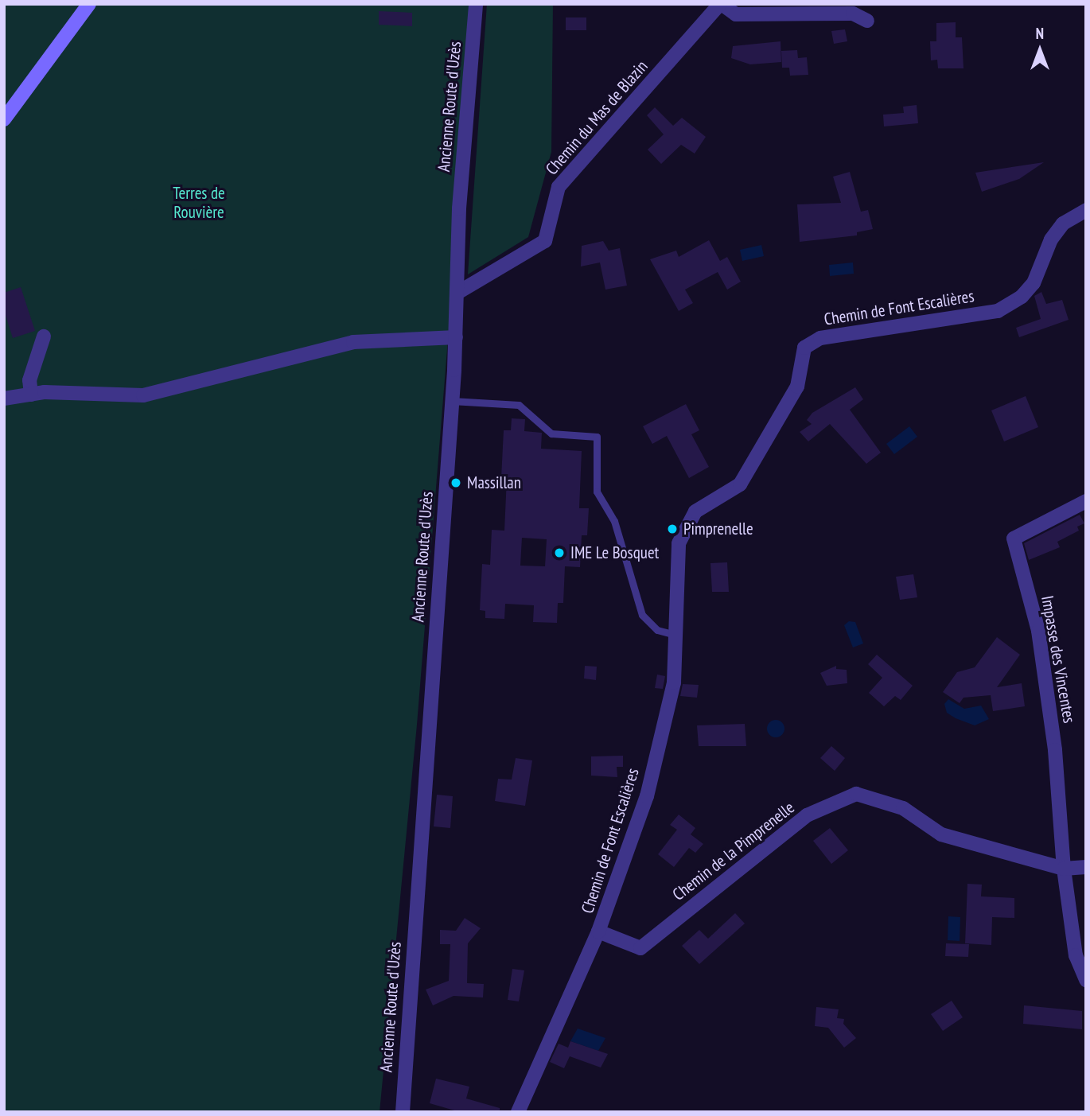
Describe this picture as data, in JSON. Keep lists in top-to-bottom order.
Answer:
{
  "streets": {
    "street": [
      "Ancienne Route d'Uzès",
      "Chemin du Mas de Blazin",
      "Chemin de Font Escalières",
      "Impasse des Vincentes",
      "Chemin de la Pimprenelle"
    ]
  },
  "crossings": [
    ["Ancienne Route d'Uzès", "Chemin du Mas de Blazin"],
    ["Chemin de Font Escalières", "Chemin de la Pimprenelle"],
    ["Impasse des Vincentes", "Chemin de la Pimprenelle"]
  ],
  "parks": ["Terres de Rouvière"],
  "places": ["Massillan", "Pimprenelle", "IME Le Bosquet"],
  "north": "top"
}
